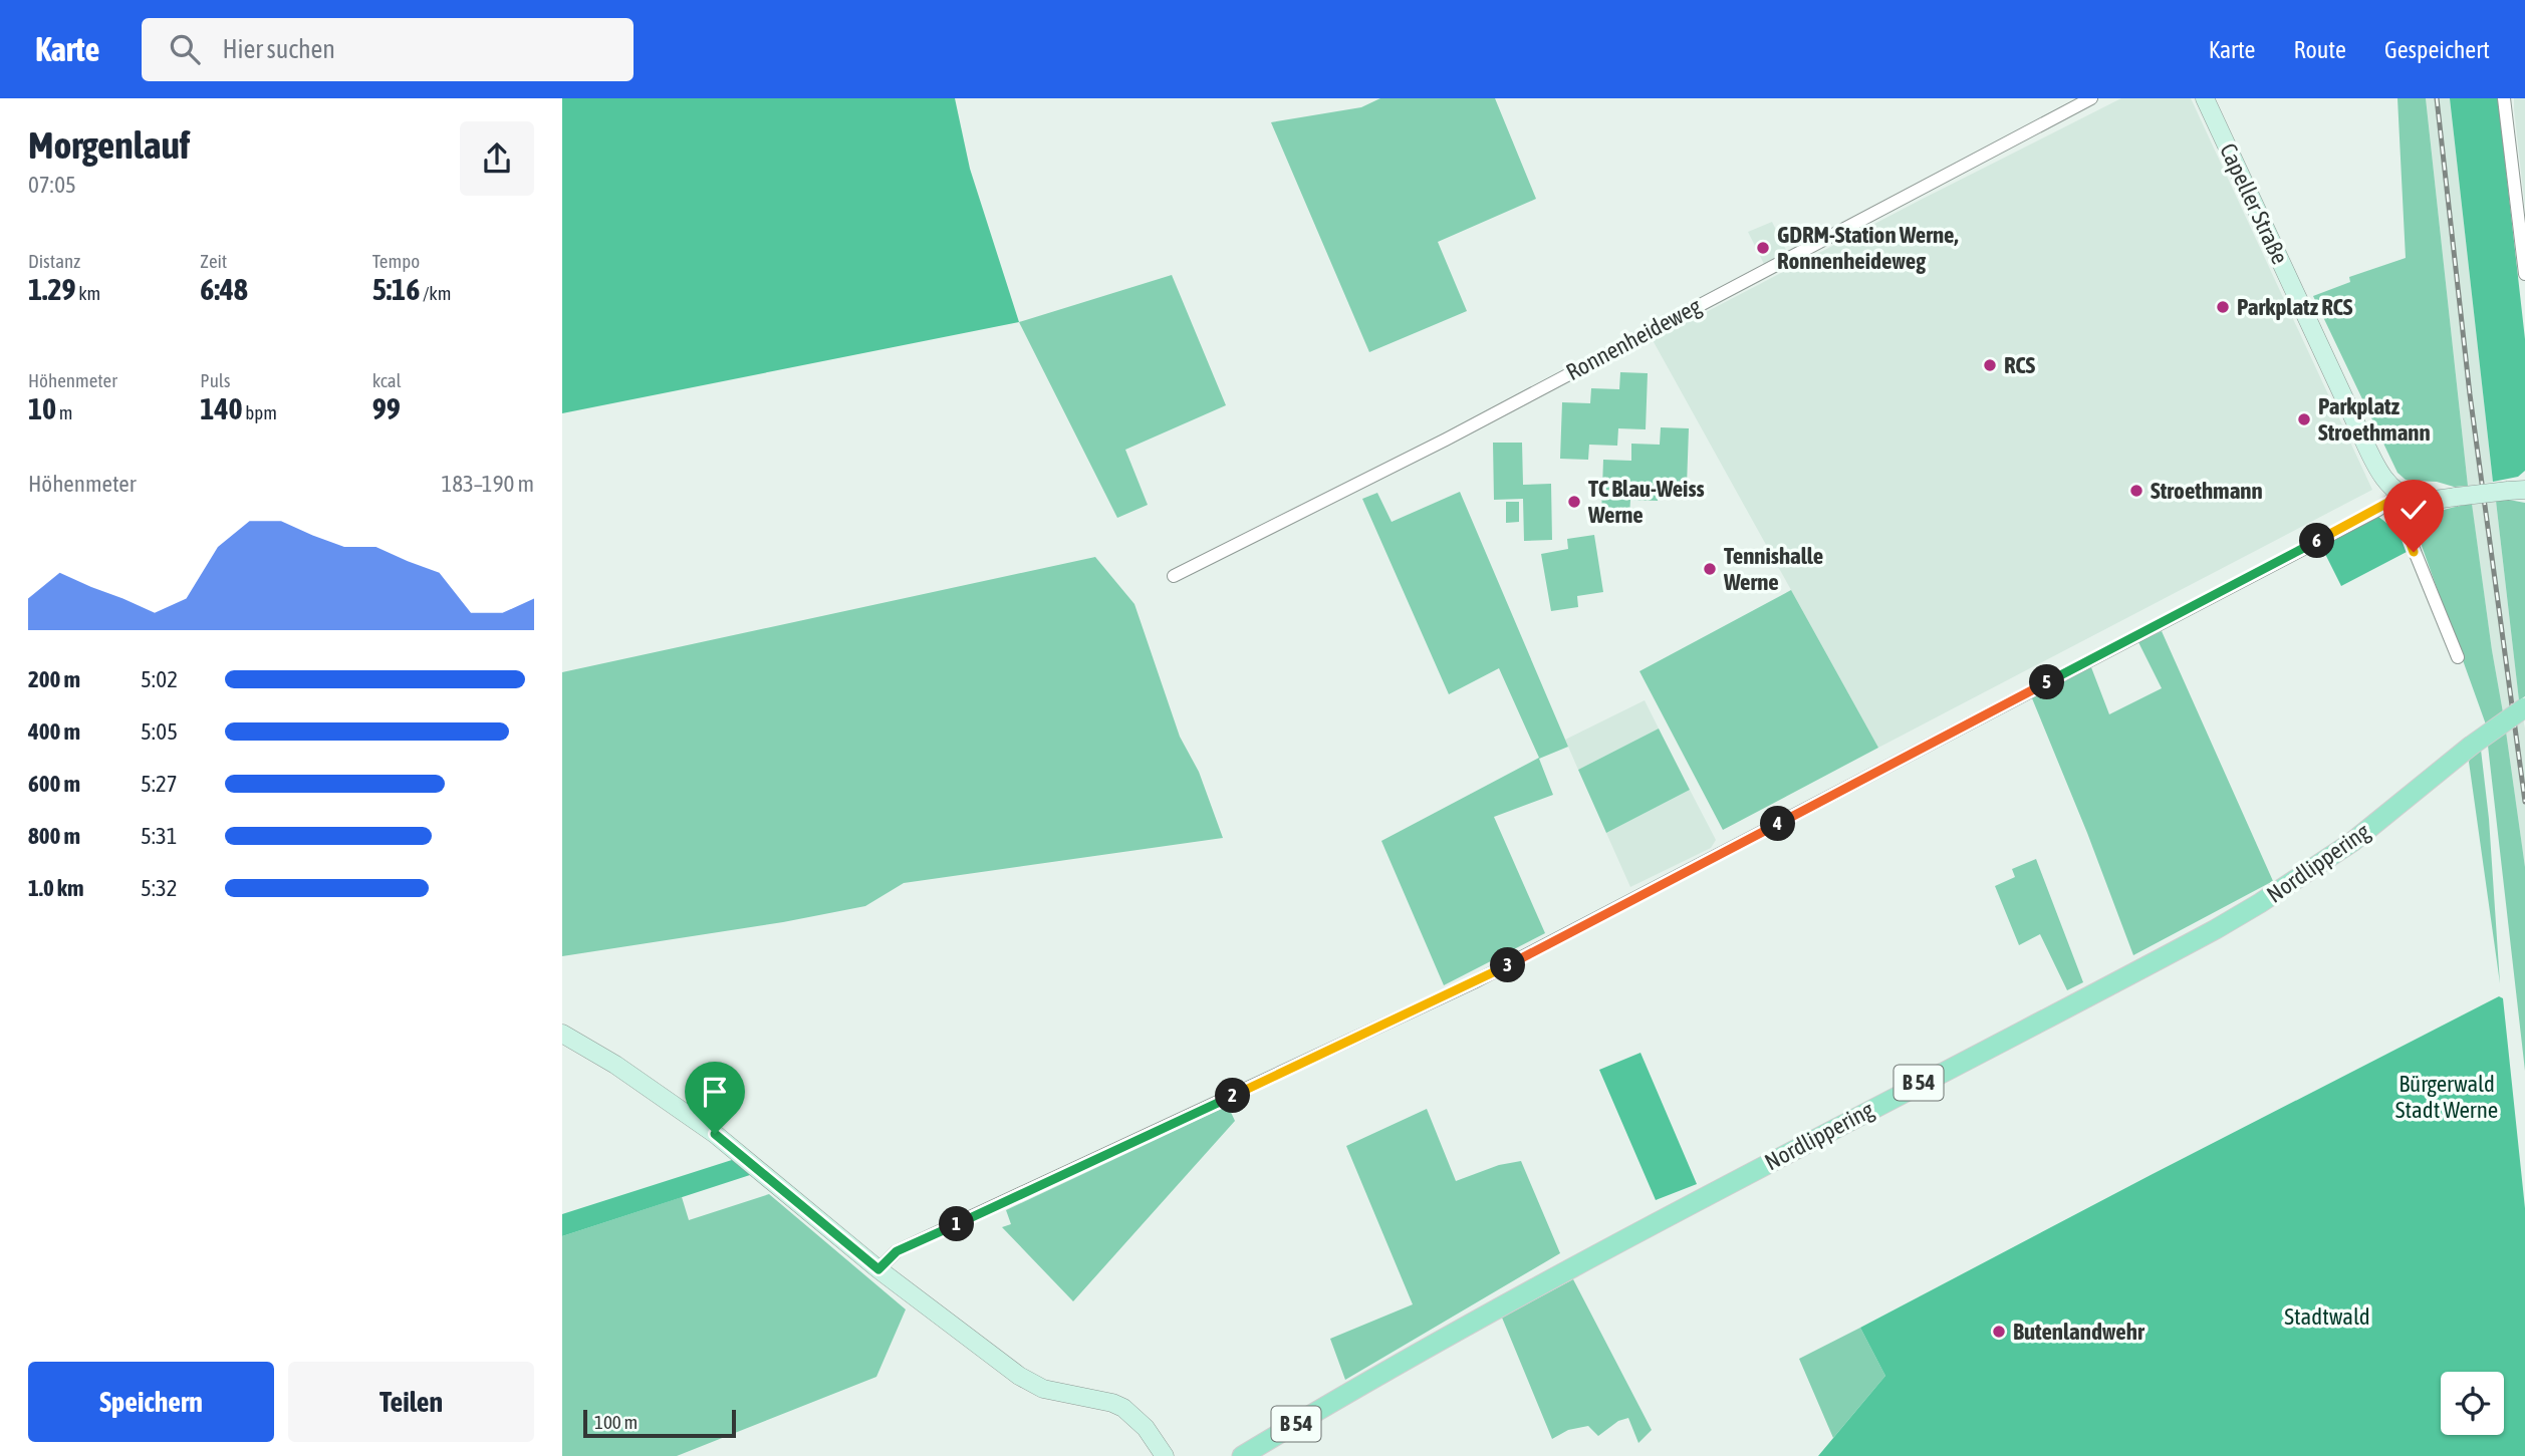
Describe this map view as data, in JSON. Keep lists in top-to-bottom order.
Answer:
{
  "streets": {
    "main road": ["Nordlippering", "B 54"],
    "street": ["Capeller Straße", "Ronnenheideweg"]
  },
  "parks": ["Bürgerwald Stadt Werne", "Stadtwald"],
  "places": [
    "GDRM-Station Werne, Ronnenheideweg",
    "Parkplatz RCS",
    "RCS",
    "Parkplatz Stroethmann",
    "Stroethmann",
    "TC Blau-Weiss Werne",
    "Tennishalle Werne",
    "Butenlandwehr"
  ],
  "scale_bar": "100 m",
  "page": {
    "header": "Karte",
    "search": "Hier suchen",
    "nav": ["Karte", "Route", "Gespeichert"],
    "heading": ["Morgenlauf", "07:05"],
    "stats": [
      ["Distanz", "1.29 km"],
      ["Zeit", "6:48"],
      ["Tempo", "5:16 /km"],
      ["Höhenmeter", "10 m"],
      ["Puls", "140 bpm"],
      ["kcal", "99"]
    ],
    "chart": ["Höhenmeter", "183–190 m"],
    "pins": [
      "6",
      "5",
      "4",
      "3",
      "2",
      "1"
    ],
    "list": [
      {
        "name": "200 m",
        "note": "5:02"
      },
      {
        "name": "400 m",
        "note": "5:05"
      },
      {
        "name": "600 m",
        "note": "5:27"
      },
      {
        "name": "800 m",
        "note": "5:31"
      },
      {
        "name": "1.0 km",
        "note": "5:32"
      }
    ],
    "buttons": ["Speichern", "Teilen"],
    "scale": "100 m"
  }
}
